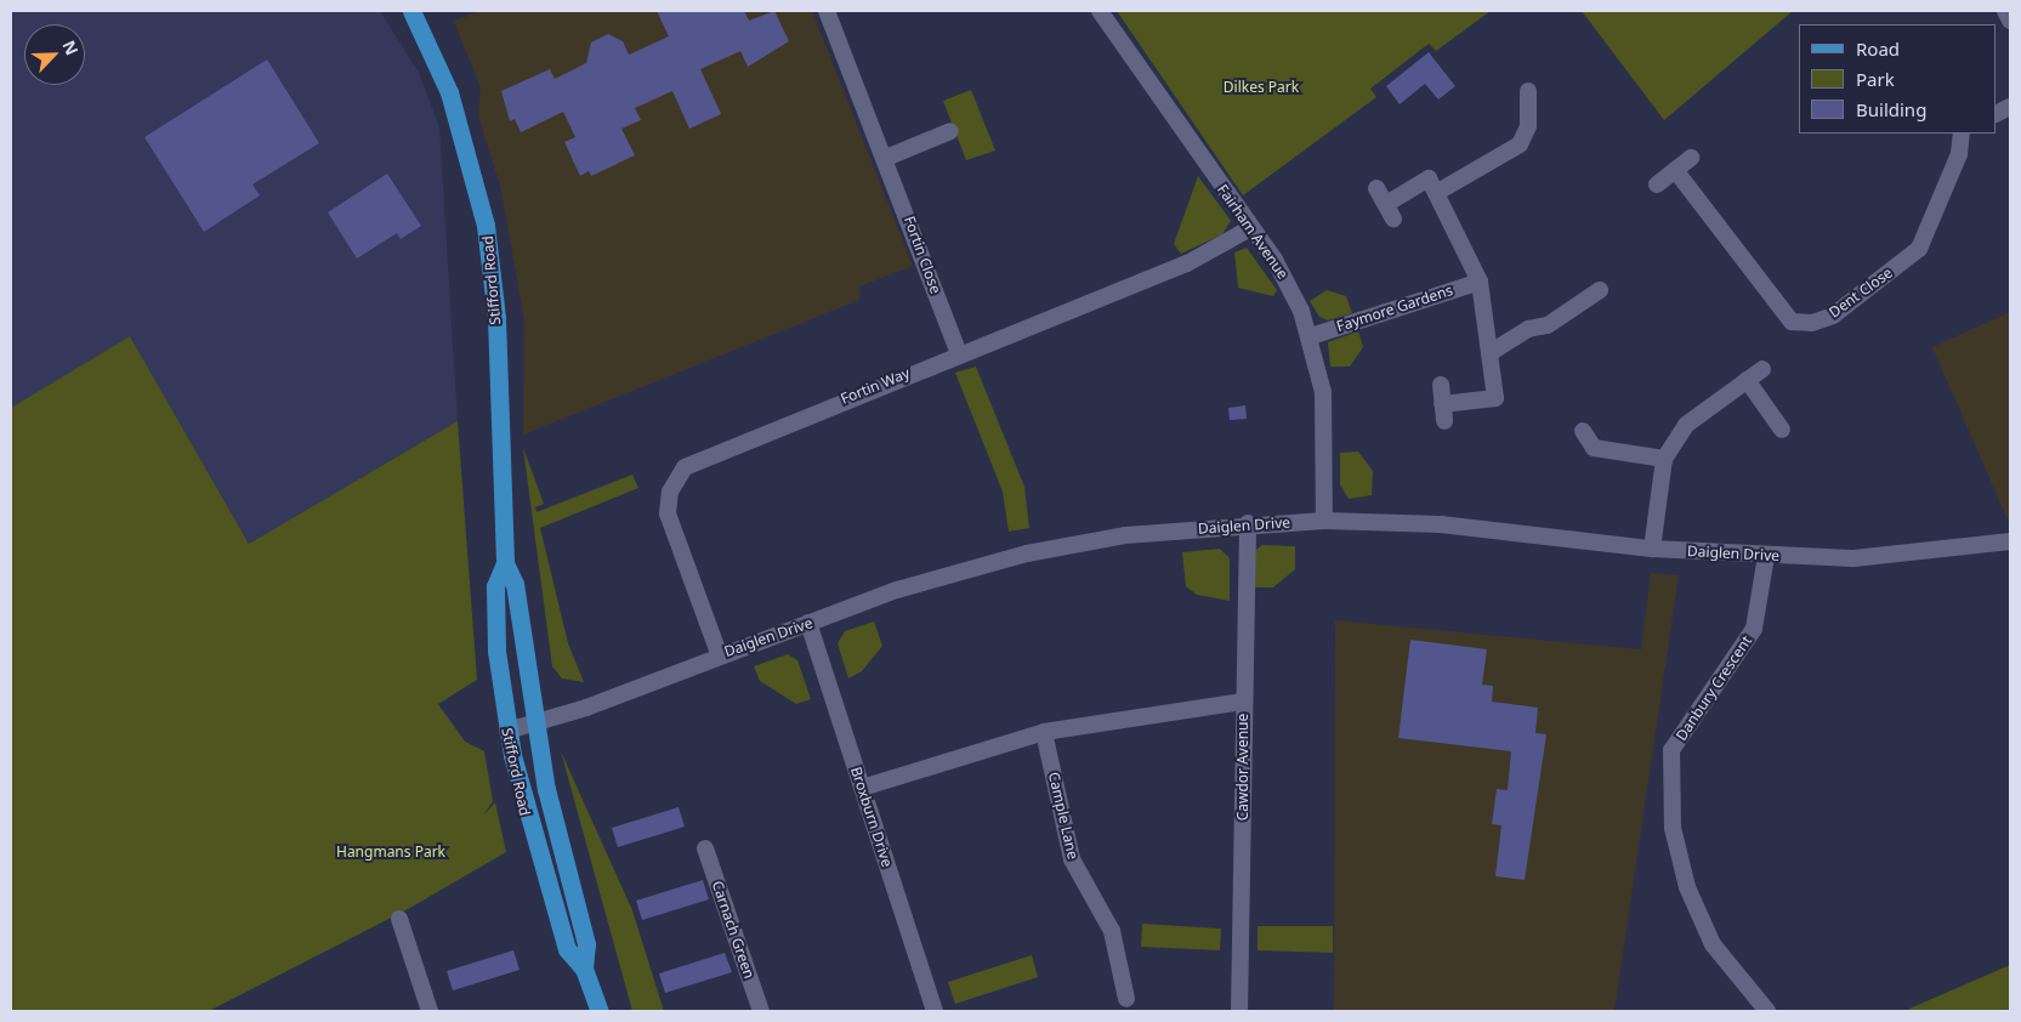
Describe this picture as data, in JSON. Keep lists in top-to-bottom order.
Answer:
{
  "streets": {
    "main road": ["Stifford Road"],
    "street": [
      "Fairham Avenue",
      "Fortin Close",
      "Dent Close",
      "Faymore Gardens",
      "Fortin Way",
      "Daiglen Drive",
      "Danbury Crescent",
      "Cawdor Avenue",
      "Cample Lane",
      "Broxburn Drive",
      "Carnach Green"
    ]
  },
  "crossings": [
    ["Fairham Avenue", "Faymore Gardens"],
    ["Fairham Avenue", "Fortin Way"],
    ["Fairham Avenue", "Daiglen Drive"],
    ["Fortin Close", "Fortin Way"],
    ["Stifford Road", "Daiglen Drive"],
    ["Fortin Way", "Daiglen Drive"],
    ["Daiglen Drive", "Danbury Crescent"],
    ["Daiglen Drive", "Cawdor Avenue"],
    ["Daiglen Drive", "Broxburn Drive"]
  ],
  "parks": ["Dilkes Park", "Hangmans Park"],
  "legend": ["Road", "Park", "Building"],
  "north": "top right"
}
